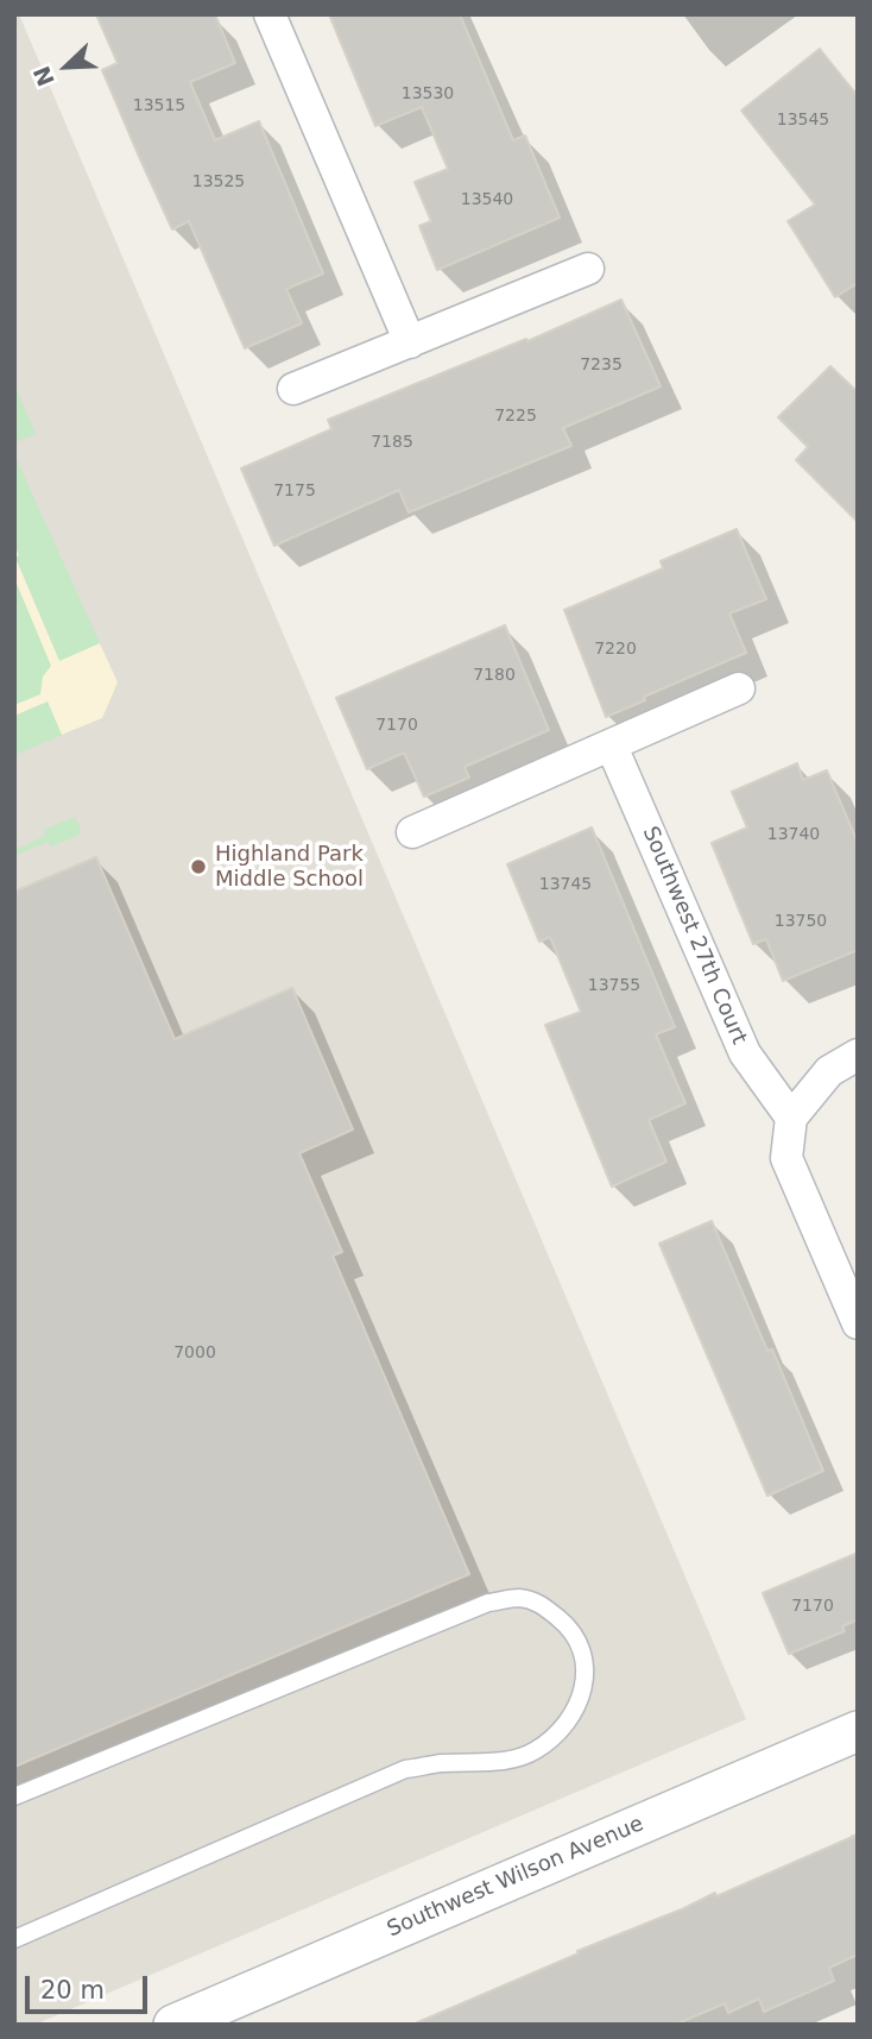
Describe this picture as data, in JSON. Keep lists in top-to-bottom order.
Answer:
{
  "streets": {
    "street": ["Southwest 27th Court", "Southwest Wilson Avenue"]
  },
  "places": ["Highland Park Middle School"],
  "house_numbers": [
    "13530",
    "13515",
    "13545",
    "13525",
    "13540",
    "7235",
    "7225",
    "7185",
    "7175",
    "7220",
    "7180",
    "7170",
    "13740",
    "13745",
    "13750",
    "13755",
    "7000",
    "7170"
  ],
  "scale_bar": "20 m",
  "north": "bottom left"
}
